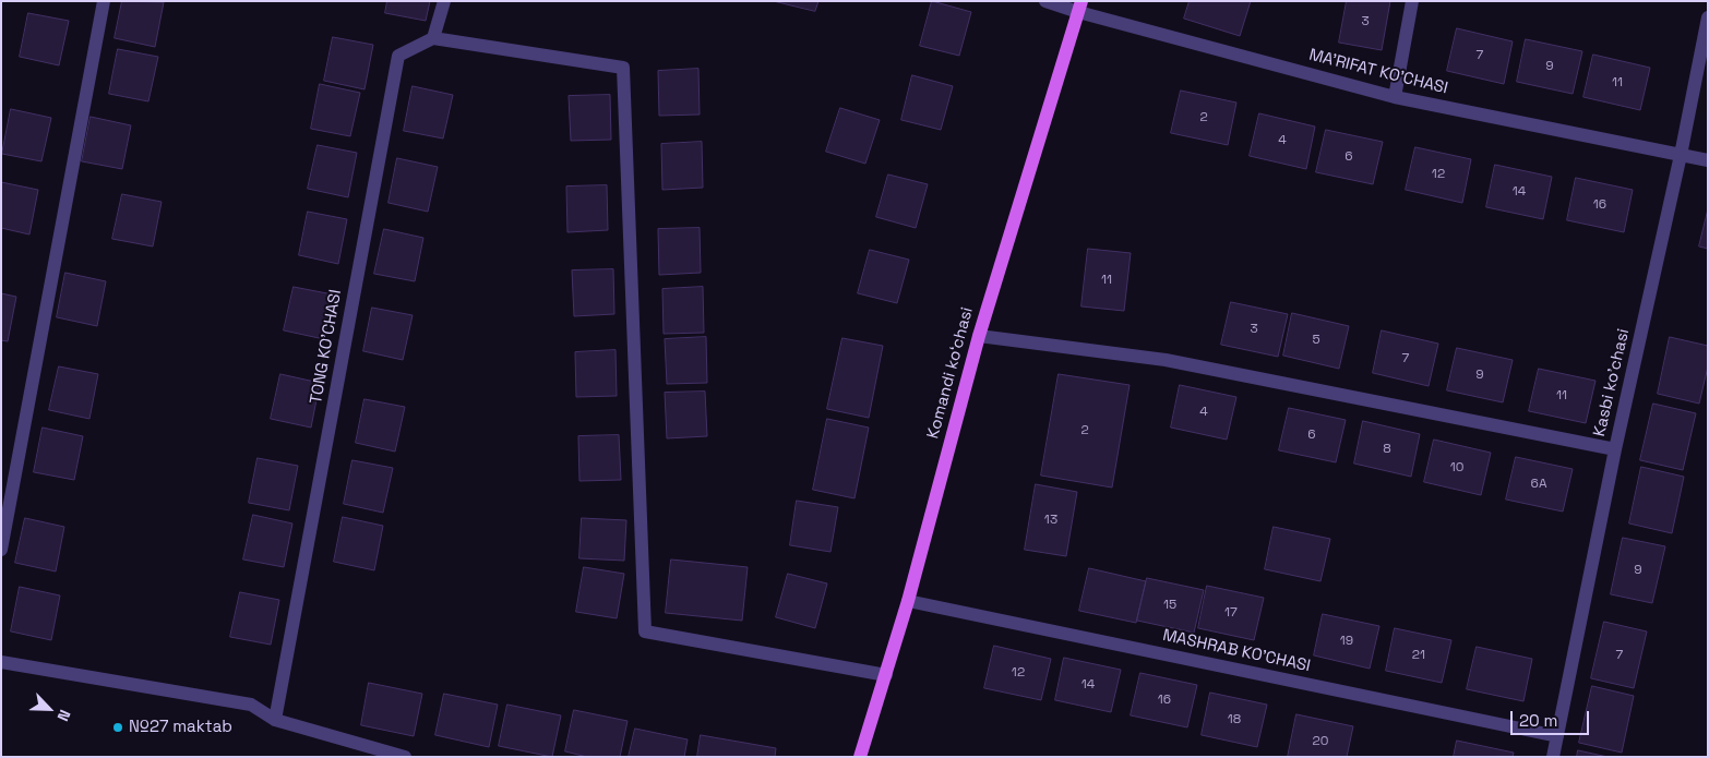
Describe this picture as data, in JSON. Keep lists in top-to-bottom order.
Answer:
{
  "streets": {
    "main road": ["Komandi ko‘chasi"],
    "street": [
      "MA'RIFAT KO'CHASI",
      "TONG KO'CHASI",
      "Kasbi ko'chasi",
      "MASHRAB KO'CHASI"
    ]
  },
  "crossings": [
    ["MA'RIFAT KO'CHASI", "Komandi ko‘chasi"],
    ["MA'RIFAT KO'CHASI", "Kasbi ko'chasi"],
    ["Komandi ko‘chasi", "MASHRAB KO'CHASI"],
    ["Kasbi ko'chasi", "MASHRAB KO'CHASI"]
  ],
  "places": ["№27 maktab"],
  "house_numbers": [
    "3",
    "7",
    "9",
    "11",
    "2",
    "4",
    "6",
    "12",
    "14",
    "16",
    "11",
    "3",
    "5",
    "7",
    "9",
    "11",
    "4",
    "2",
    "6",
    "8",
    "10",
    "6A",
    "13",
    "9",
    "15",
    "17",
    "19",
    "21",
    "7",
    "12",
    "14",
    "16",
    "18",
    "20"
  ],
  "scale_bar": "20 m",
  "north": "bottom right"
}
